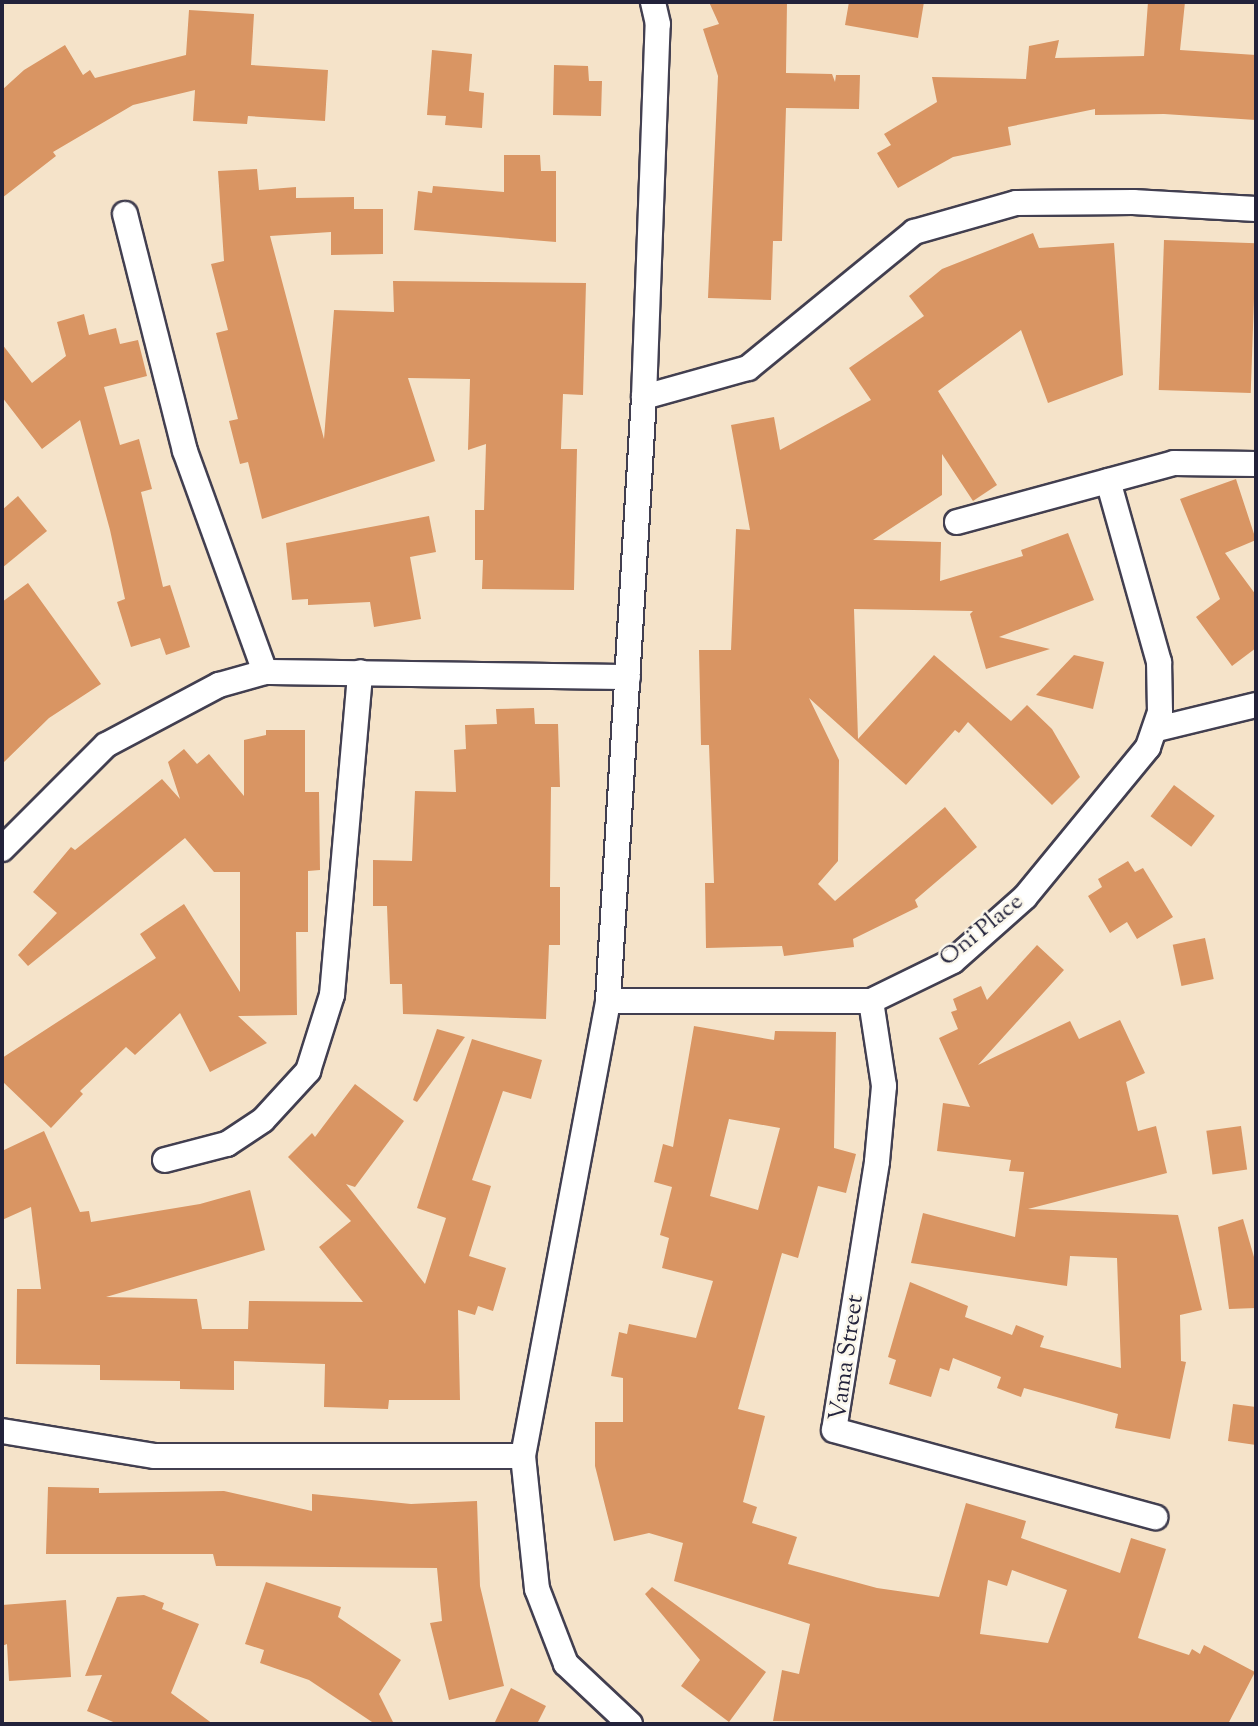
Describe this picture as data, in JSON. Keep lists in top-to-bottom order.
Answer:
{
  "streets": {
    "street": ["Oni Place", "Vama Street"]
  },
  "crossings": [
    ["Oni Place", "Vama Street"]
  ]
}
